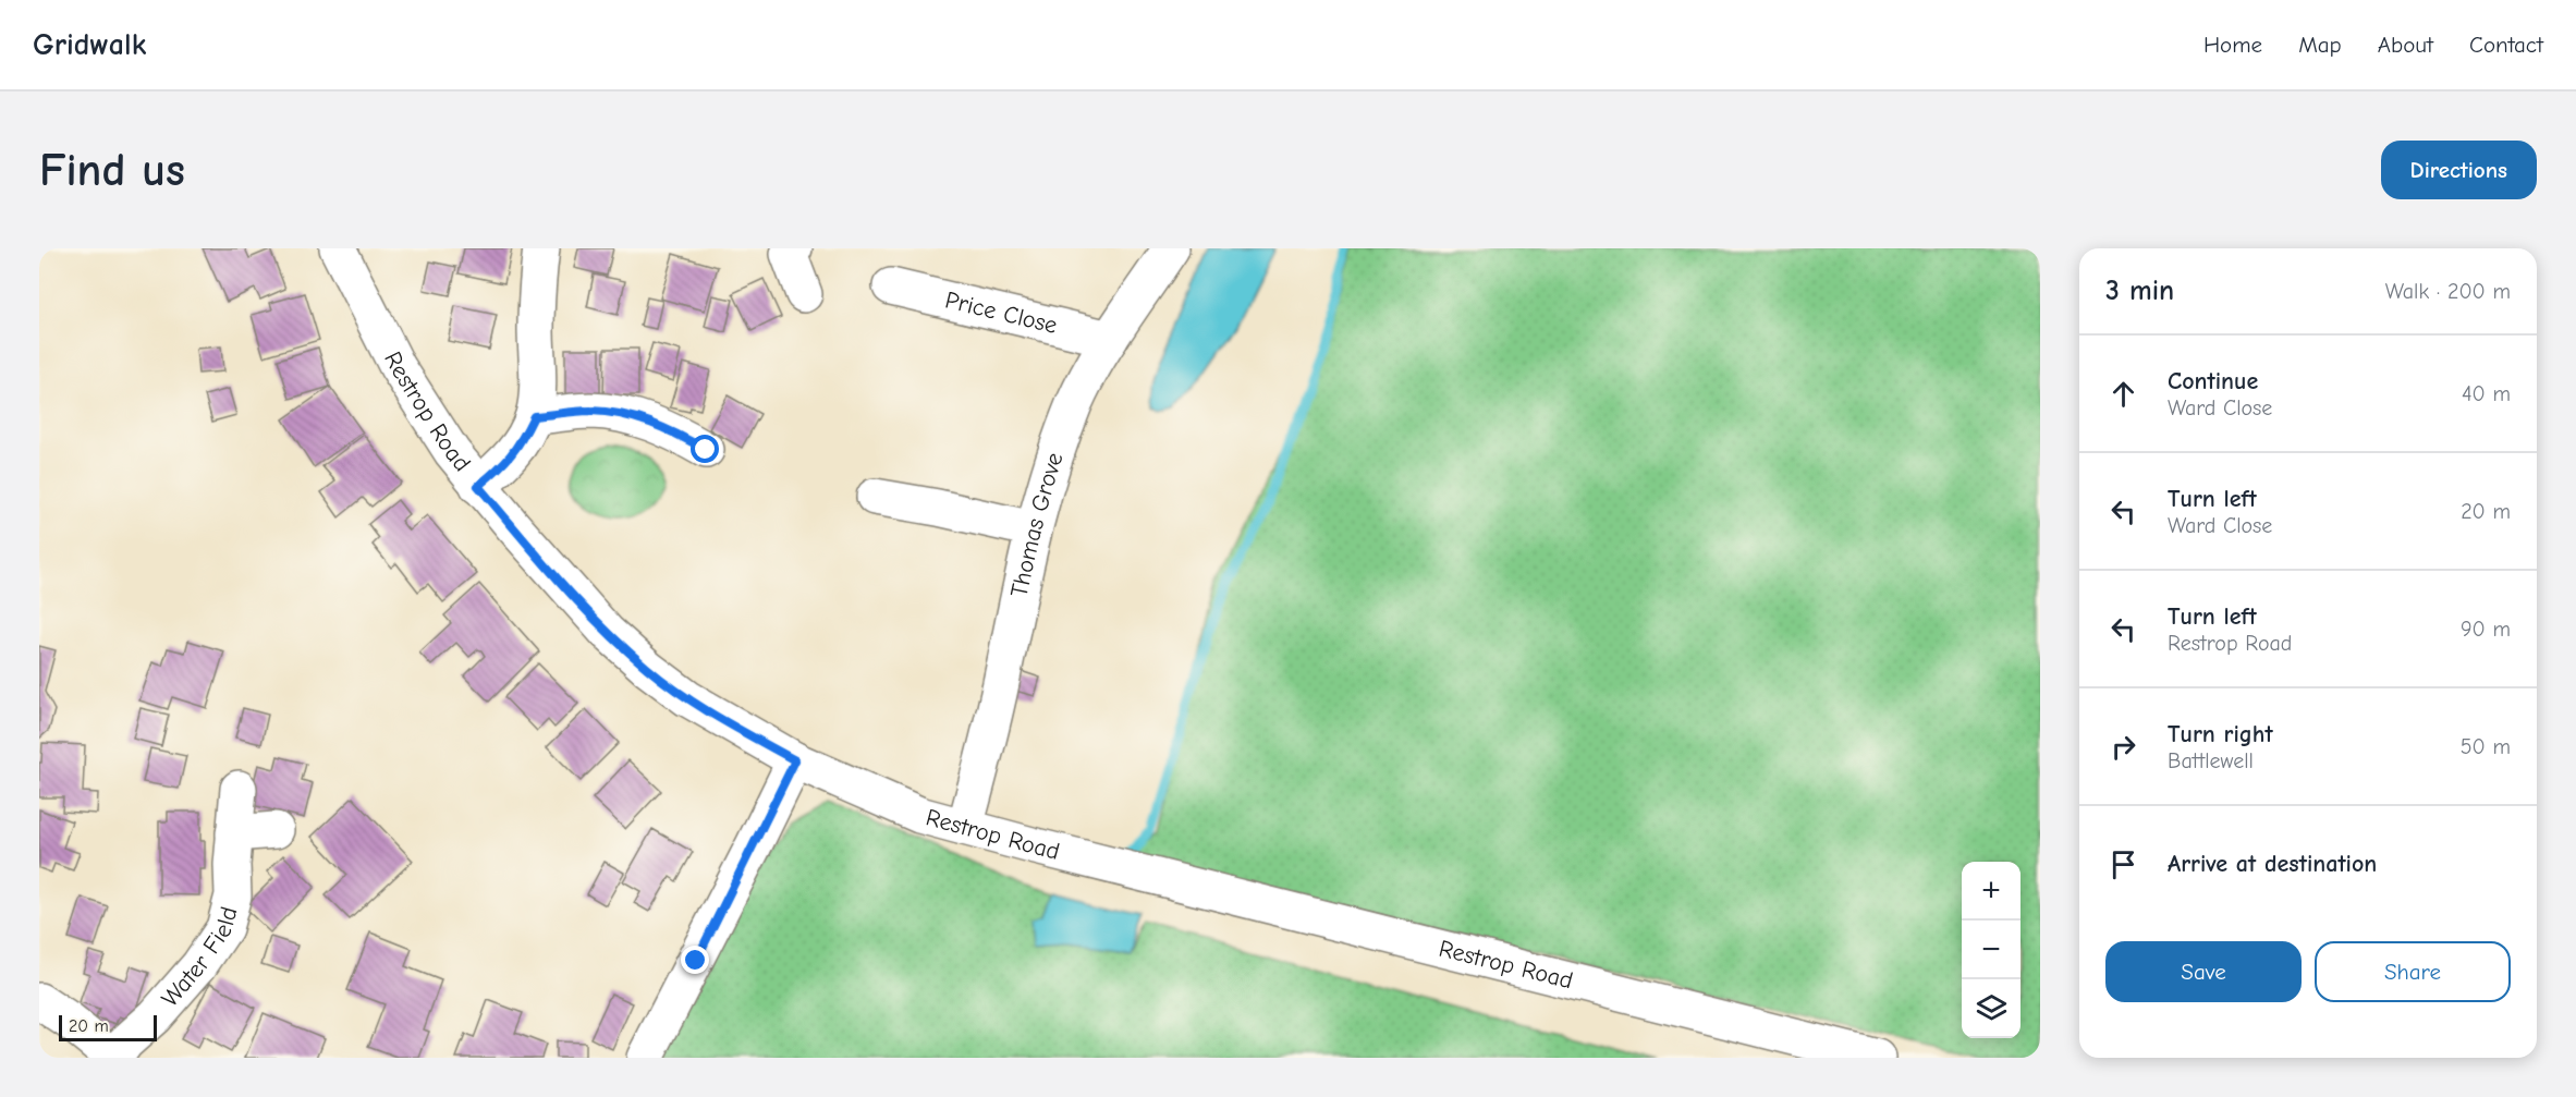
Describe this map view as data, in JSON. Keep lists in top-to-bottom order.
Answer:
{
  "streets": {
    "street": [
      "Price Close",
      "Restrop Road",
      "Thomas Grove",
      "Water Field"
    ]
  },
  "crossings": [
    ["Price Close", "Thomas Grove"],
    ["Restrop Road", "Thomas Grove"]
  ],
  "scale_bar": "20 m",
  "page": {
    "header": "Gridwalk",
    "nav": [
      "Home",
      "Map",
      "About",
      "Contact"
    ],
    "buttons": [
      "Directions",
      ["Save", "Share"]
    ],
    "title": "Find us",
    "heading": ["3 min", "Walk · 200 m"],
    "list": [
      ["Continue", "Ward Close", "40 m"],
      ["Turn left", "Ward Close", "20 m"],
      ["Turn left", "Restrop Road", "90 m"],
      ["Turn right", "Battlewell", "50 m"],
      "Arrive at destination"
    ],
    "map_buttons": ["+", "−"],
    "scale": "20 m"
  }
}
